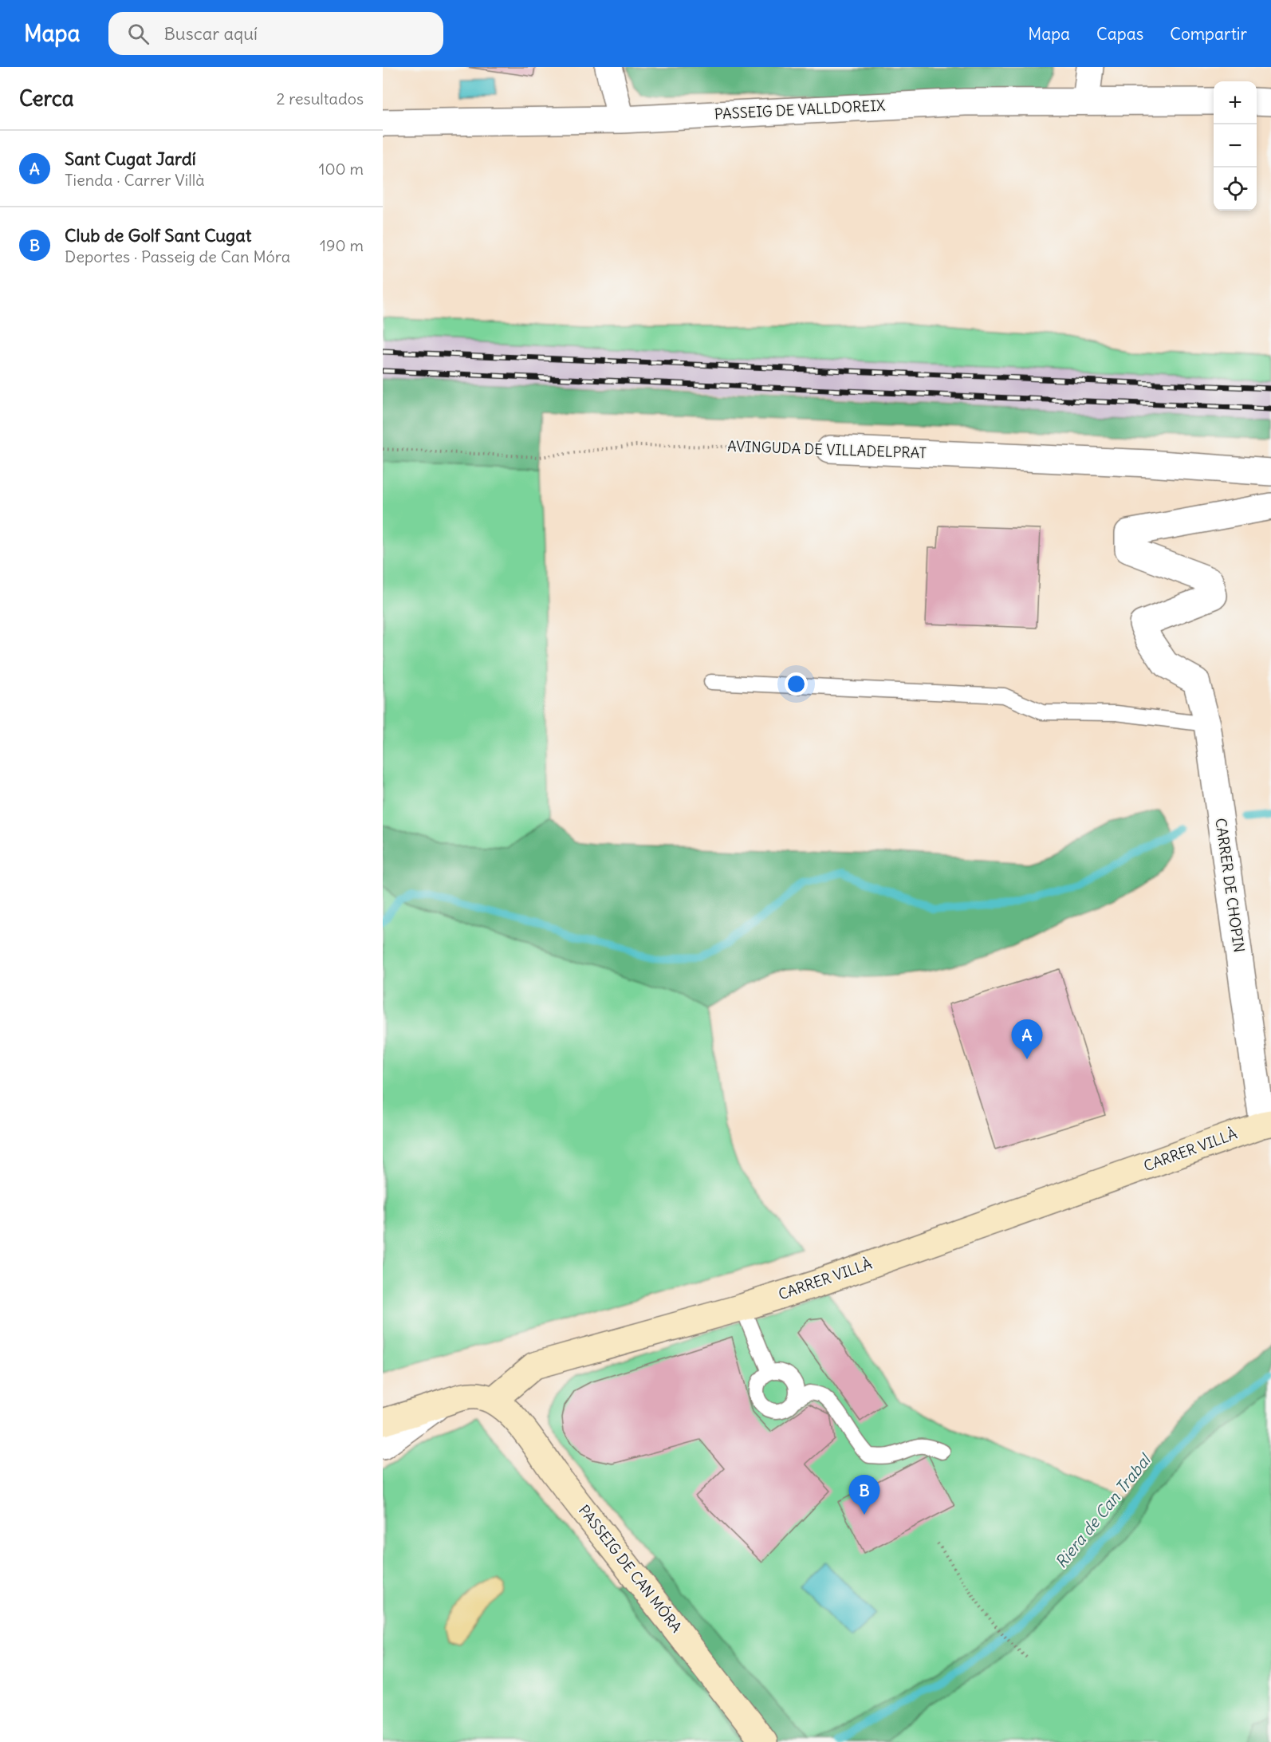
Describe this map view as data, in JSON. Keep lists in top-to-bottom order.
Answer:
{
  "streets": {
    "street": [
      "PASSEIG DE VALLDOREIX",
      "AVINGUDA DE VILLADELPRAT",
      "CARRER DE CHOPIN",
      "CARRER VILLÀ",
      "PASSEIG DE CAN MÓRA"
    ]
  },
  "crossings": [
    ["CARRER DE CHOPIN", "CARRER VILLÀ"],
    ["CARRER VILLÀ", "PASSEIG DE CAN MÓRA"]
  ],
  "water": ["Riera de Can Trabal"],
  "page": {
    "header": "Mapa",
    "search": "Buscar aquí",
    "nav": ["Mapa", "Capas", "Compartir"],
    "heading": ["Cerca", "2 resultados"],
    "map_buttons": ["+", "−"],
    "list": [
      {
        "mark": "A",
        "name": "Sant Cugat Jardí",
        "note": "Tienda · Carrer Villà",
        "value": "100 m"
      },
      {
        "mark": "B",
        "name": "Club de Golf Sant Cugat",
        "note": "Deportes · Passeig de Can Móra",
        "value": "190 m"
      }
    ],
    "pins": ["A", "B"]
  }
}
